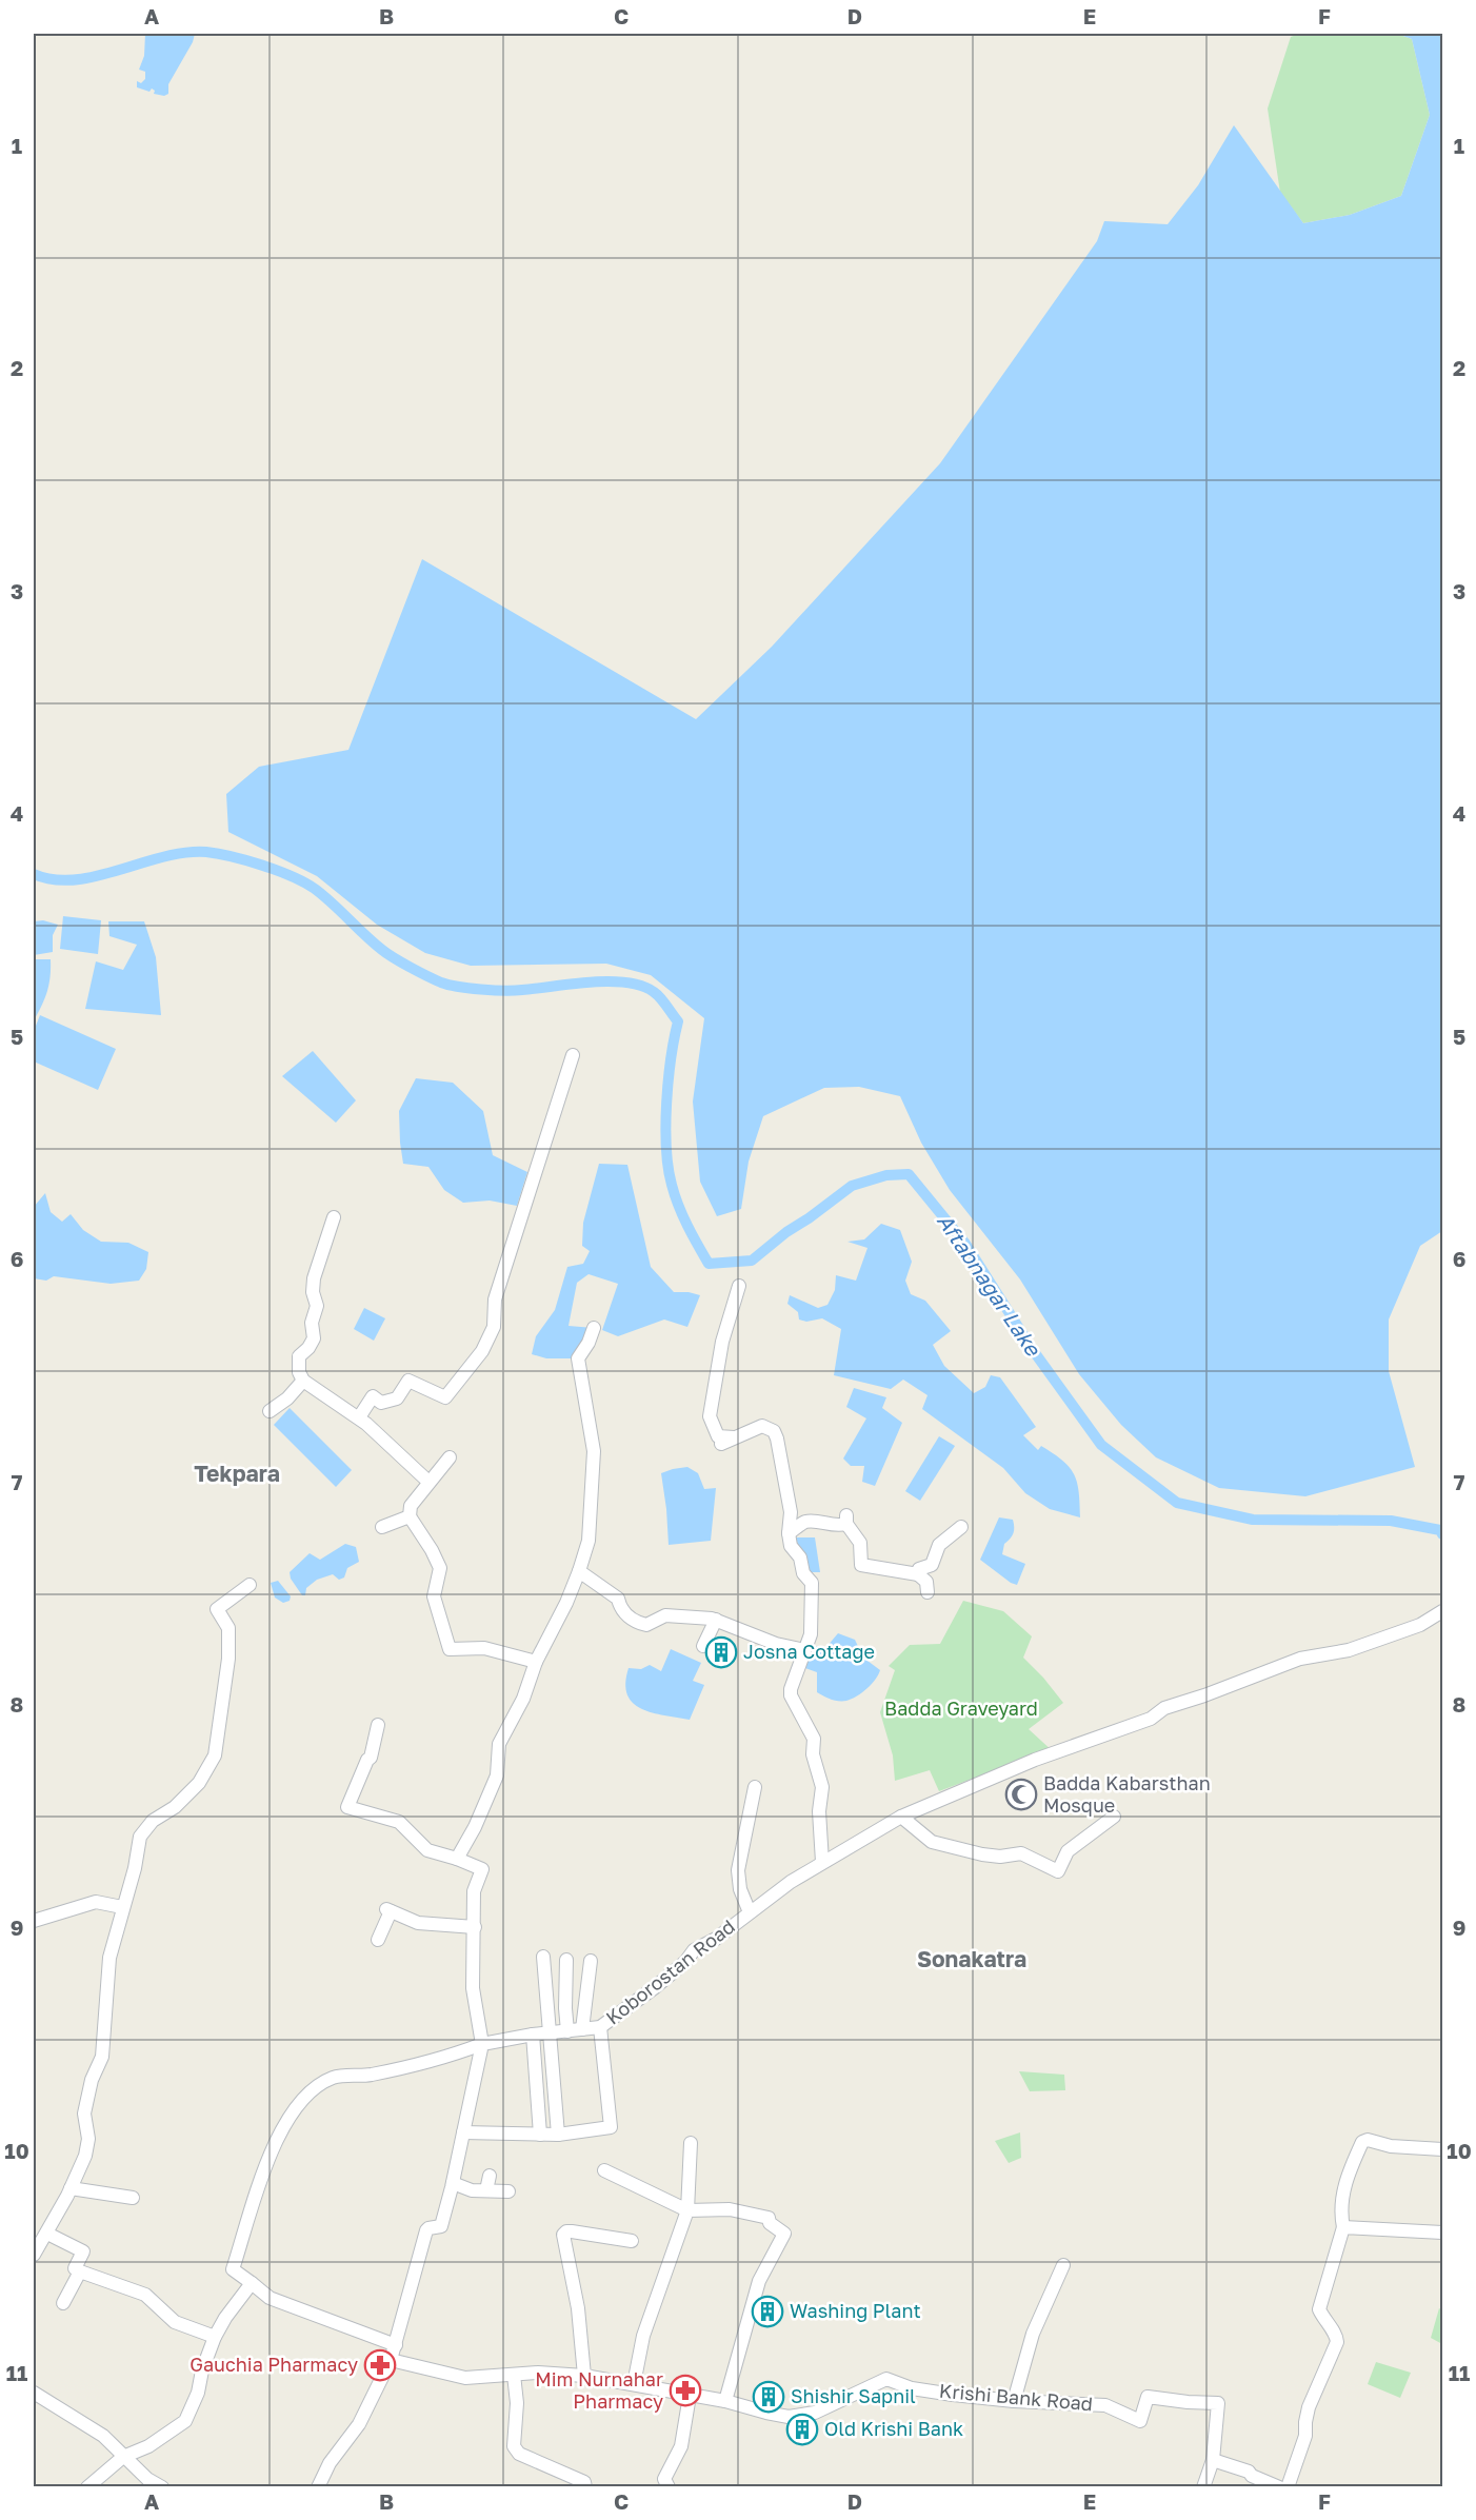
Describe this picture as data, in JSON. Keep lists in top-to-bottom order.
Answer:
{
  "streets": {
    "street": ["Koborostan Road", "Krishi Bank Road"]
  },
  "districts": ["Tekpara", "Sonakatra"],
  "water": ["Aftabnagar Lake"],
  "parks": ["Badda Graveyard"],
  "places": {
    "building": [
      "Josna Cottage",
      "Washing Plant",
      "Shishir Sapnil",
      "Old Krishi Bank"
    ],
    "mosque": ["Badda Kabarsthan Mosque"],
    "pharmacy": ["Gauchia Pharmacy", "Mim Nurnahar Pharmacy"]
  },
  "grid": {
    "columns": [
      "A",
      "B",
      "C",
      "D",
      "E",
      "F"
    ],
    "rows": [
      "1",
      "2",
      "3",
      "4",
      "5",
      "6",
      "7",
      "8",
      "9",
      "10",
      "11"
    ]
  }
}
